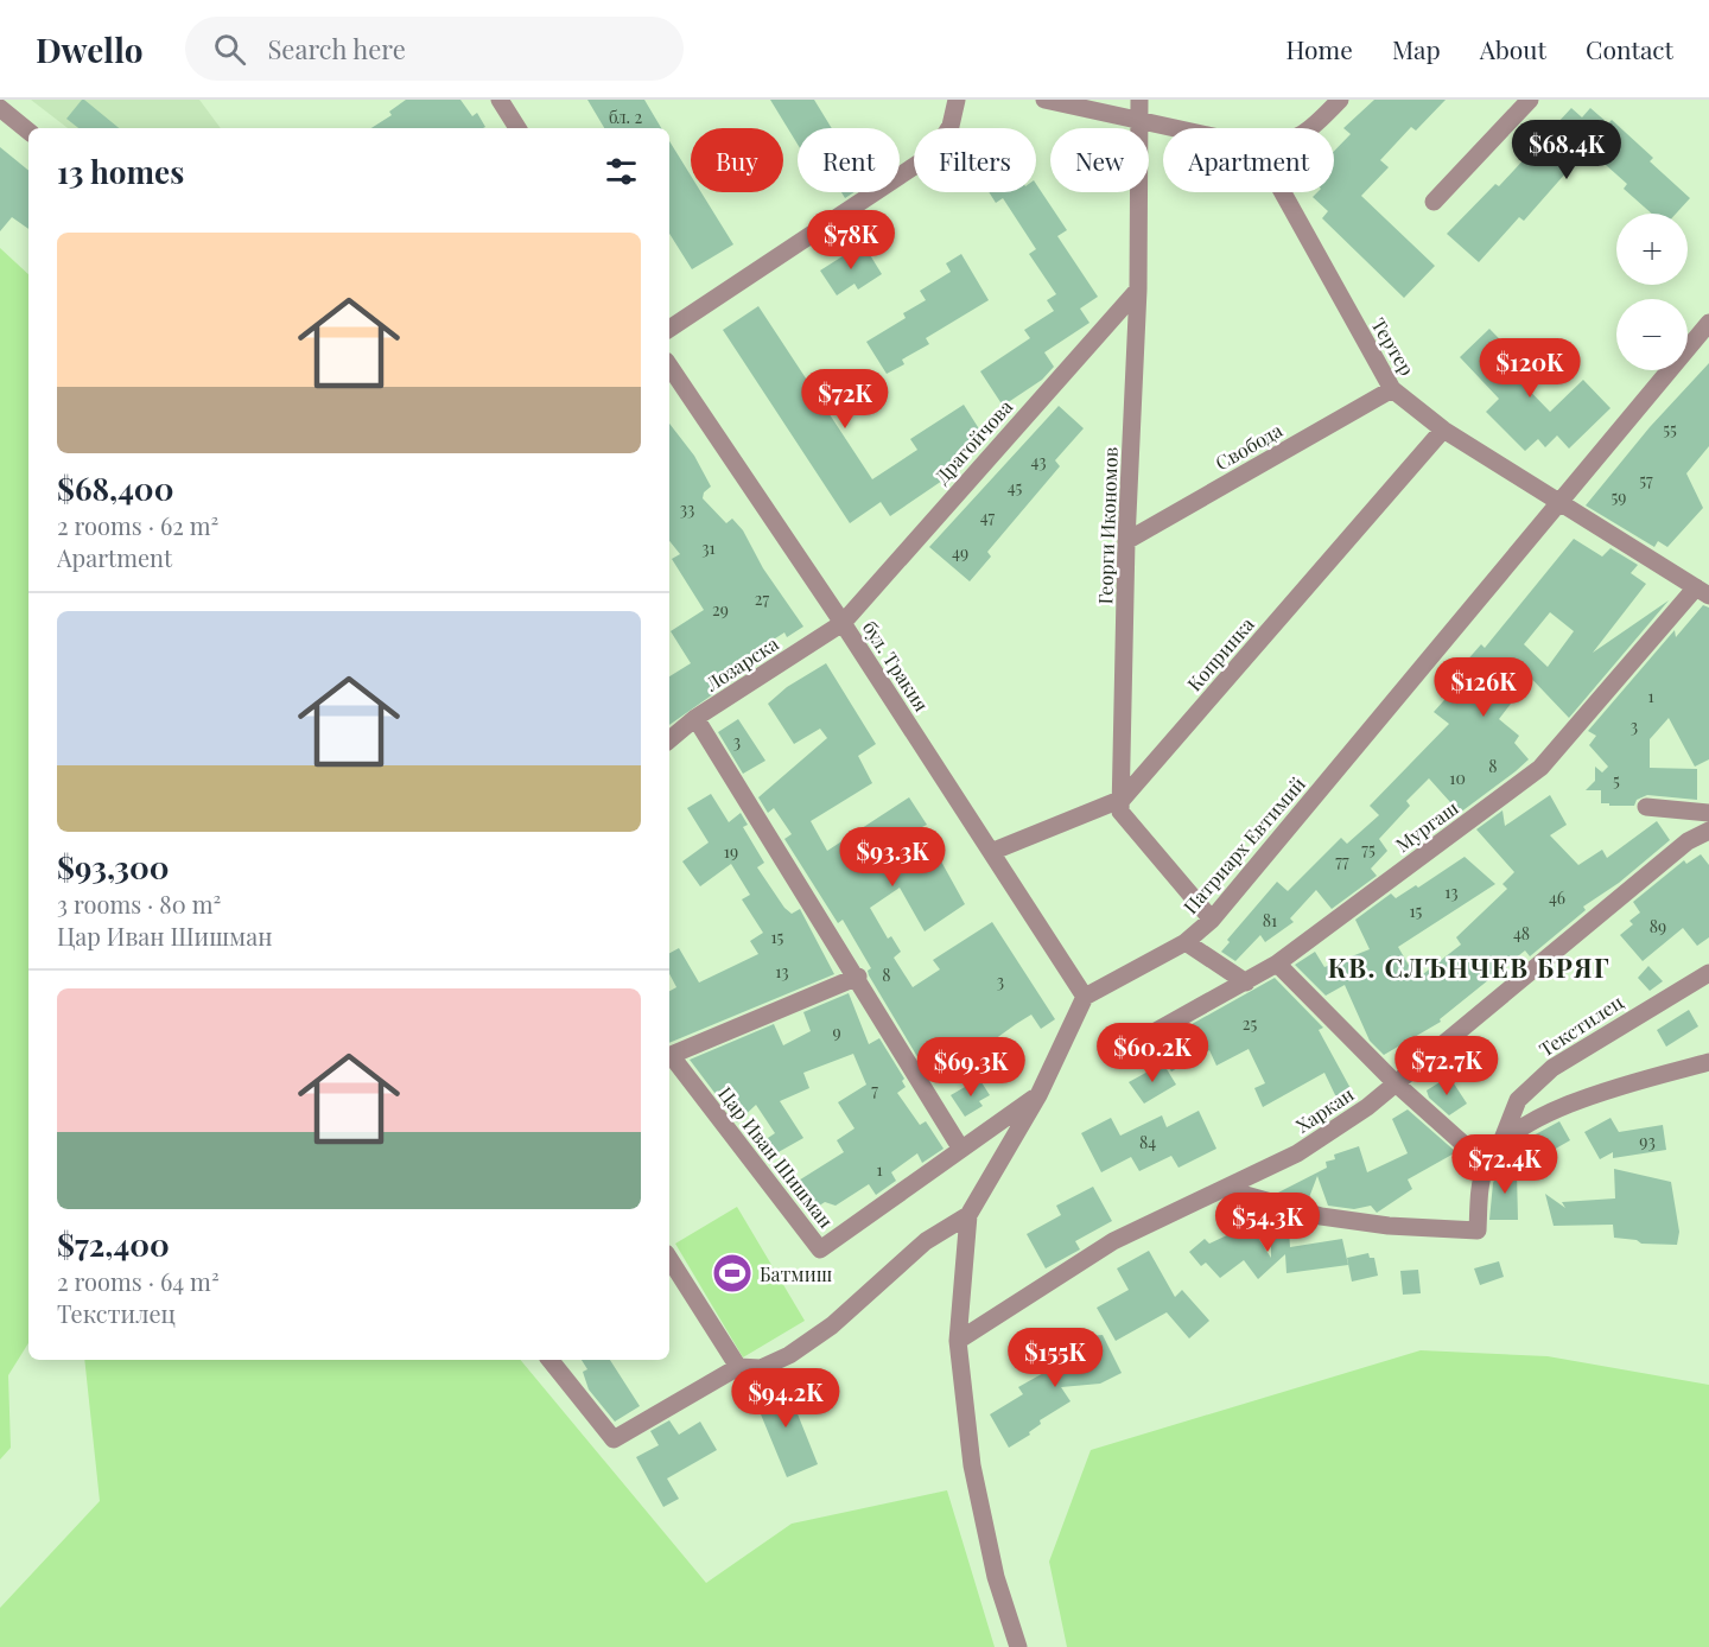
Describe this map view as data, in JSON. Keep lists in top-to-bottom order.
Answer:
{
  "streets": {
    "street": [
      "Тертер",
      "Драгойчова",
      "Свобода",
      "Георги Икономов",
      "Копринка",
      "Лозарска",
      "бул. Тракия",
      "Мургаш",
      "Патриарх Евтимий",
      "Текстилец",
      "Харкан",
      "Цар Иван Шишман"
    ]
  },
  "crossings": [
    ["Тертер", "Свобода"],
    ["Тертер", "Копринка"],
    ["Тертер", "Мургаш"],
    ["Тертер", "Патриарх Евтимий"],
    ["Драгойчова", "Георги Икономов"],
    ["Драгойчова", "Лозарска"],
    ["Драгойчова", "бул. Тракия"],
    ["Свобода", "Георги Икономов"],
    ["Георги Икономов", "Копринка"],
    ["Георги Икономов", "Патриарх Евтимий"],
    ["Копринка", "бул. Тракия"],
    ["Лозарска", "бул. Тракия"],
    ["бул. Тракия", "Патриарх Евтимий"],
    ["Текстилец", "Харкан"]
  ],
  "districts": ["КВ. СЛЪНЧЕВ БРЯГ"],
  "places": {
    "sports": ["Батмиш"]
  },
  "house_numbers": [
    "бл. 2",
    "55",
    "43",
    "57",
    "45",
    "59",
    "33",
    "47",
    "31",
    "49",
    "27",
    "29",
    "1",
    "3",
    "3",
    "8",
    "10",
    "5",
    "75",
    "19",
    "77",
    "13",
    "46",
    "15",
    "81",
    "89",
    "48",
    "15",
    "13",
    "8",
    "3",
    "25",
    "9",
    "7",
    "93",
    "84",
    "1"
  ],
  "page": {
    "header": "Dwello",
    "search": "Search here",
    "nav": [
      "Home",
      "Map",
      "About",
      "Contact"
    ],
    "price": [
      "$68.4K",
      "$78K",
      "$120K",
      "$72K",
      "$126K",
      "$93.3K",
      "$60.2K",
      "$72.7K",
      "$69.3K",
      "$72.4K",
      "$54.3K",
      "$155K",
      "$94.2K"
    ],
    "chip": [
      "Buy",
      "Rent",
      "Filters",
      "New",
      "Apartment"
    ],
    "heading": "13 homes",
    "map_buttons": ["+", "−"],
    "list": [
      {
        "name": "$68,400",
        "note": "2 rooms · 62 m² · Apartment"
      },
      {
        "name": "$93,300",
        "note": "3 rooms · 80 m² · Цар Иван Шишман"
      },
      {
        "name": "$72,400",
        "note": "2 rooms · 64 m² · Текстилец"
      }
    ]
  }
}
